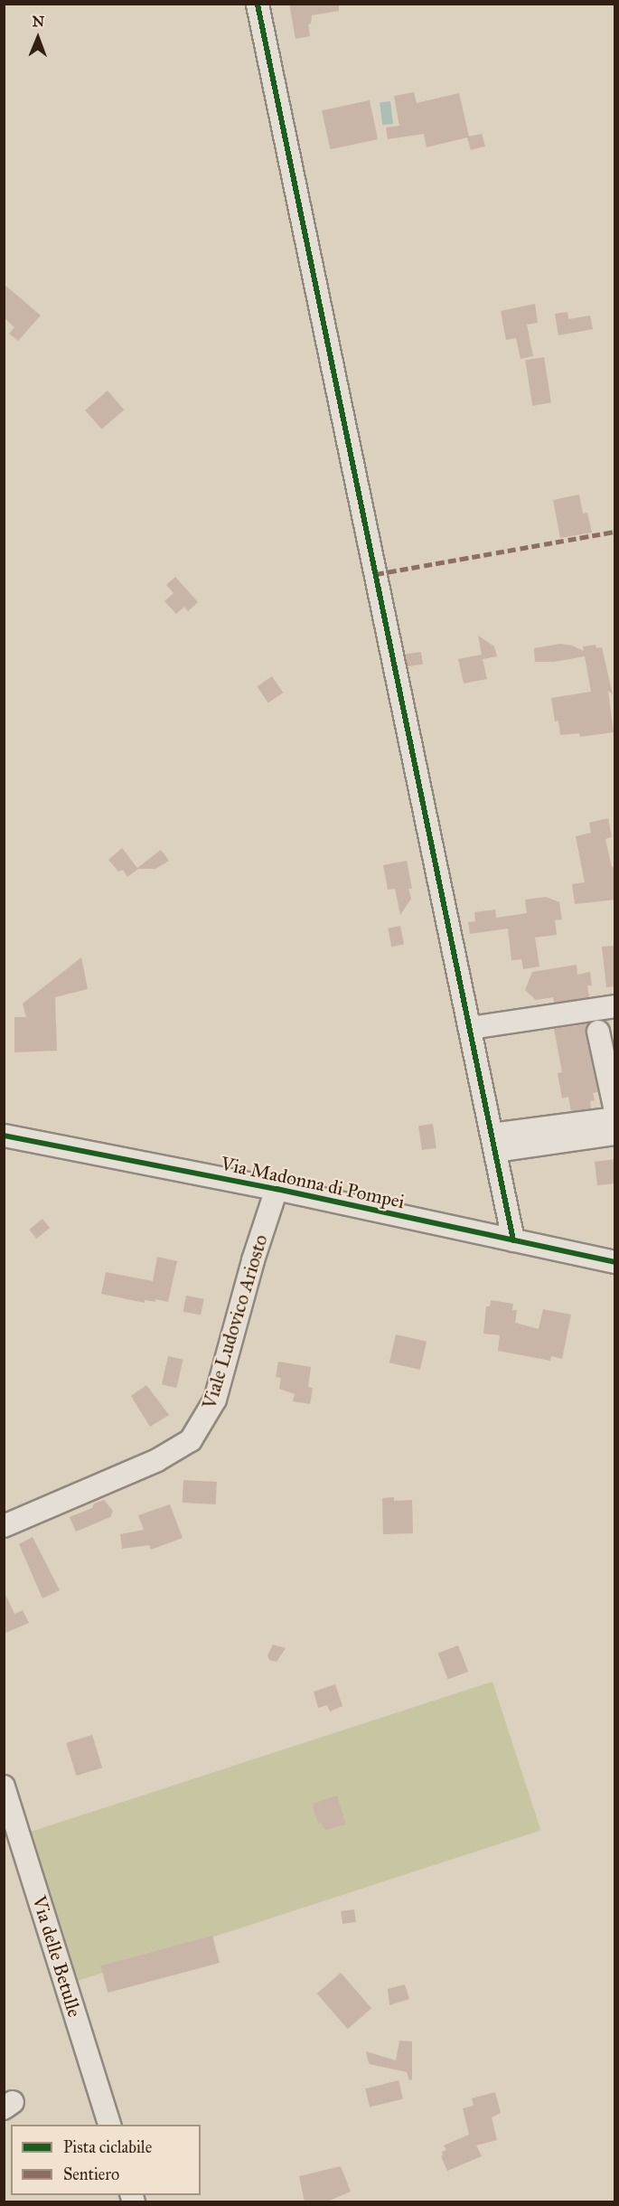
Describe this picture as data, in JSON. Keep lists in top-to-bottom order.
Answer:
{
  "streets": {
    "street": ["Via Madonna di Pompei", "Viale Ludovico Ariosto", "Via delle Betulle"]
  },
  "crossings": [
    ["Via Madonna di Pompei", "Viale Ludovico Ariosto"]
  ],
  "legend": ["Pista ciclabile", "Sentiero"],
  "north": "top"
}
